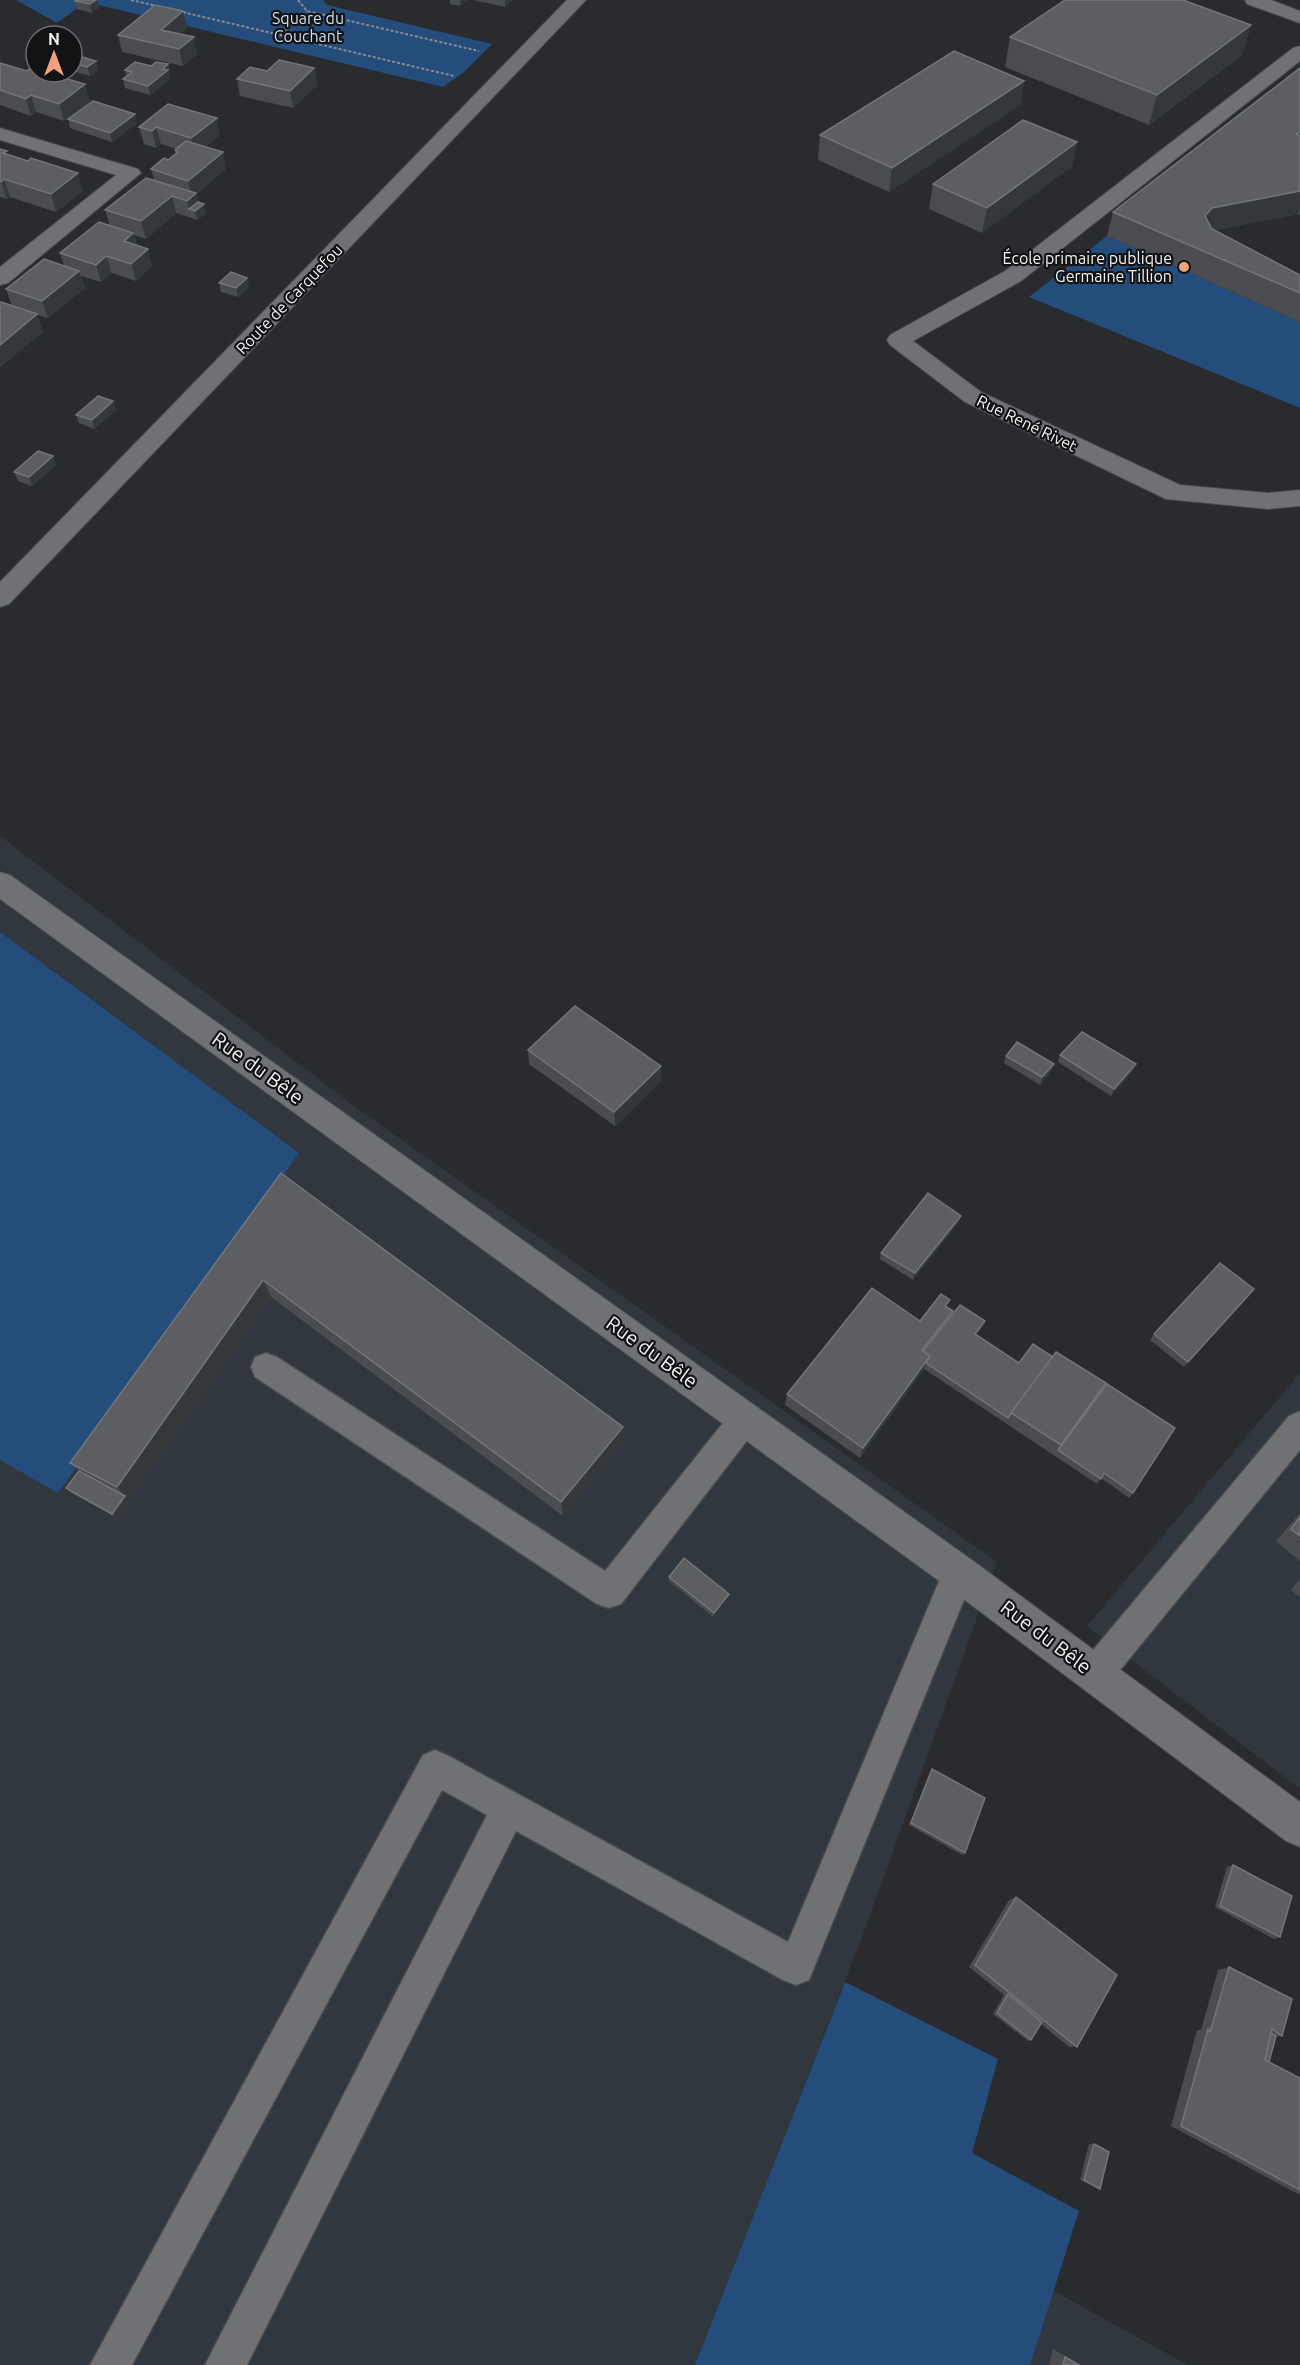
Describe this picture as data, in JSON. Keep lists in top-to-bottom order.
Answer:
{
  "streets": {
    "main road": ["Route de Carquefou", "Rue René Rivet", "Rue du Bêle"]
  },
  "parks": ["Square du Couchant"],
  "places": ["École primaire publique Germaine Tillion"],
  "north": "top"
}
